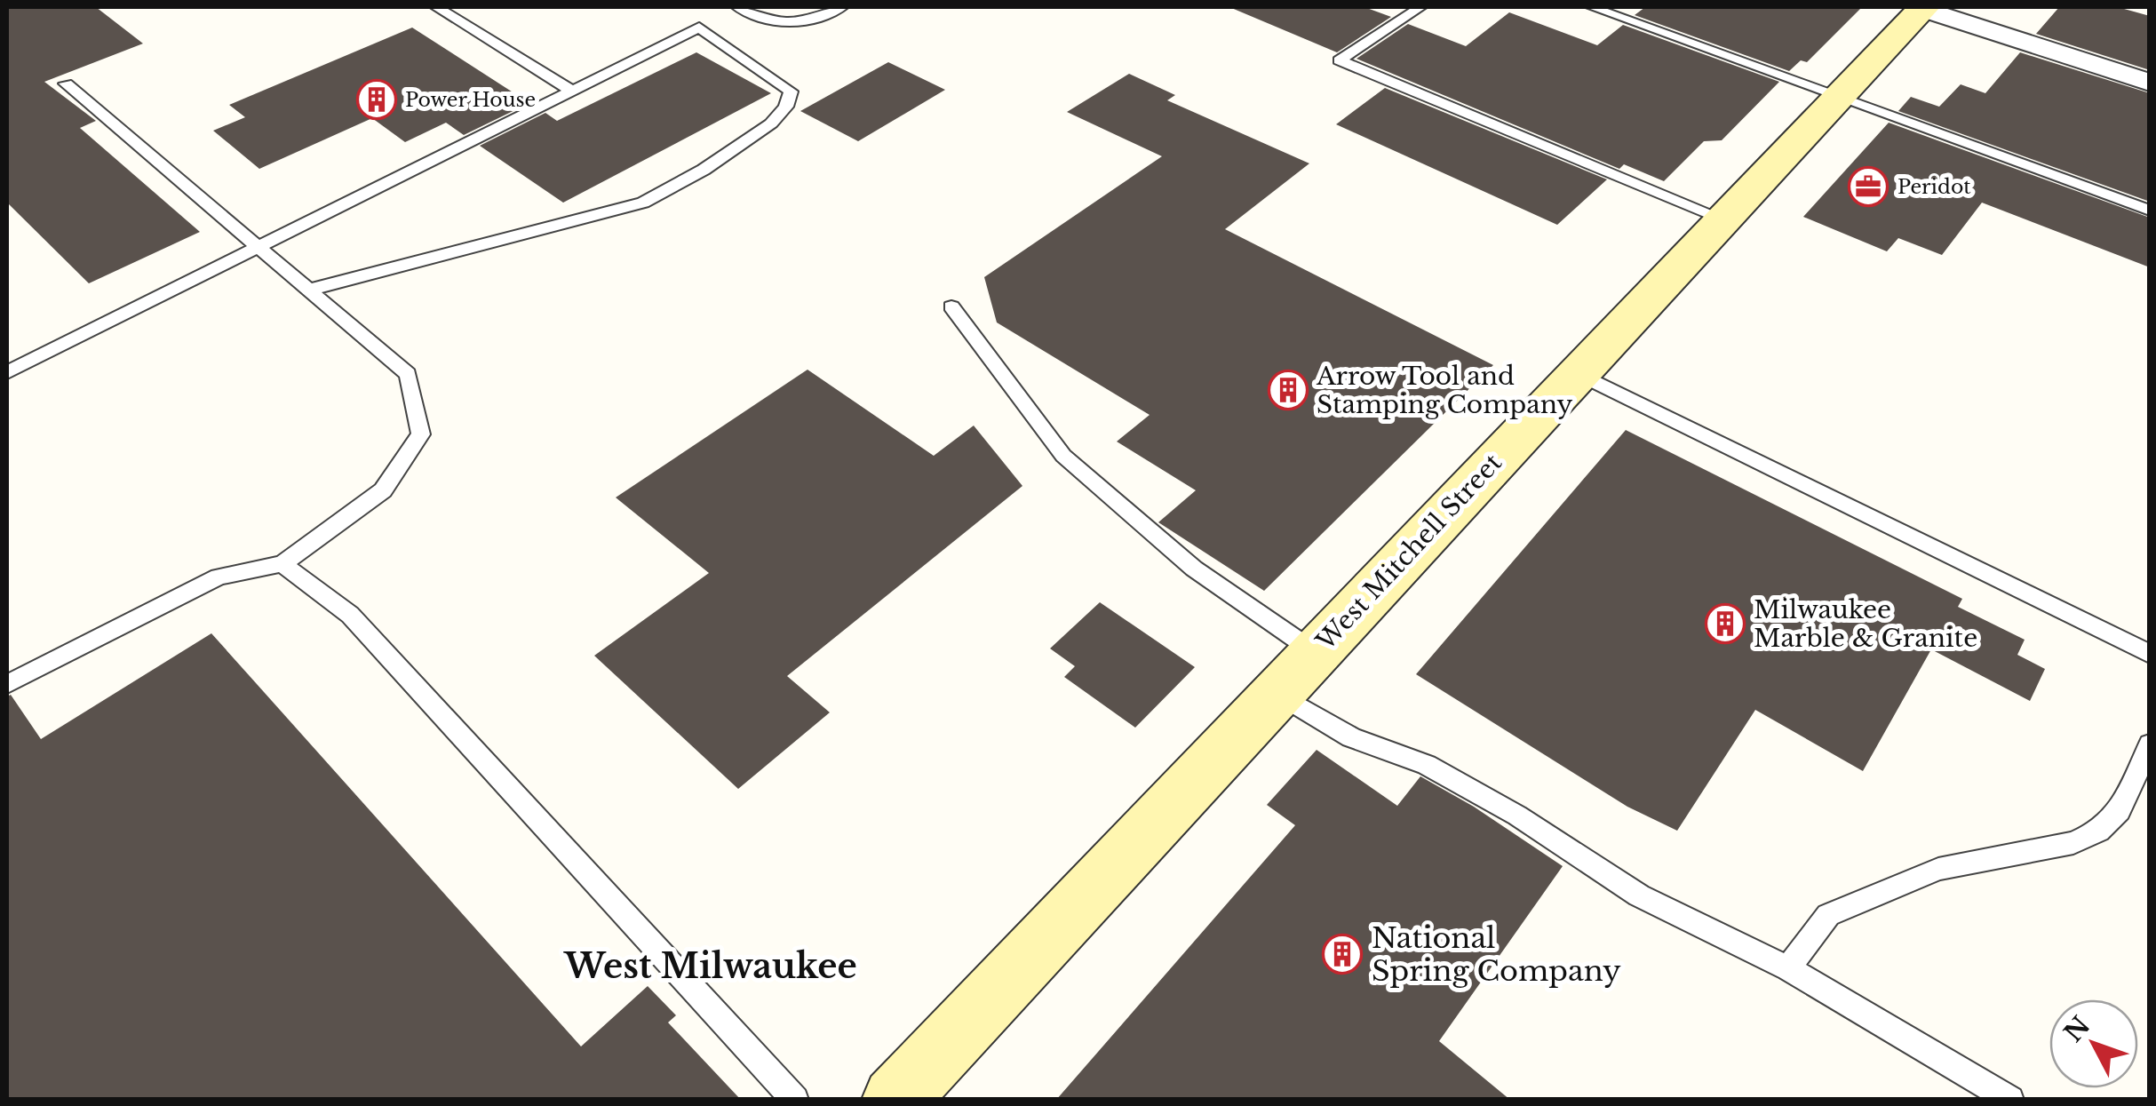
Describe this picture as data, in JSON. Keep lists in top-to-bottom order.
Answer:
{
  "streets": {
    "street": ["West Mitchell Street"]
  },
  "districts": ["West Milwaukee"],
  "places": {
    "building": [
      "Power House",
      "Arrow Tool and Stamping Company",
      "Milwaukee Marble & Granite",
      "National Spring Company"
    ],
    "office": ["Peridot"]
  },
  "north": "top left"
}
